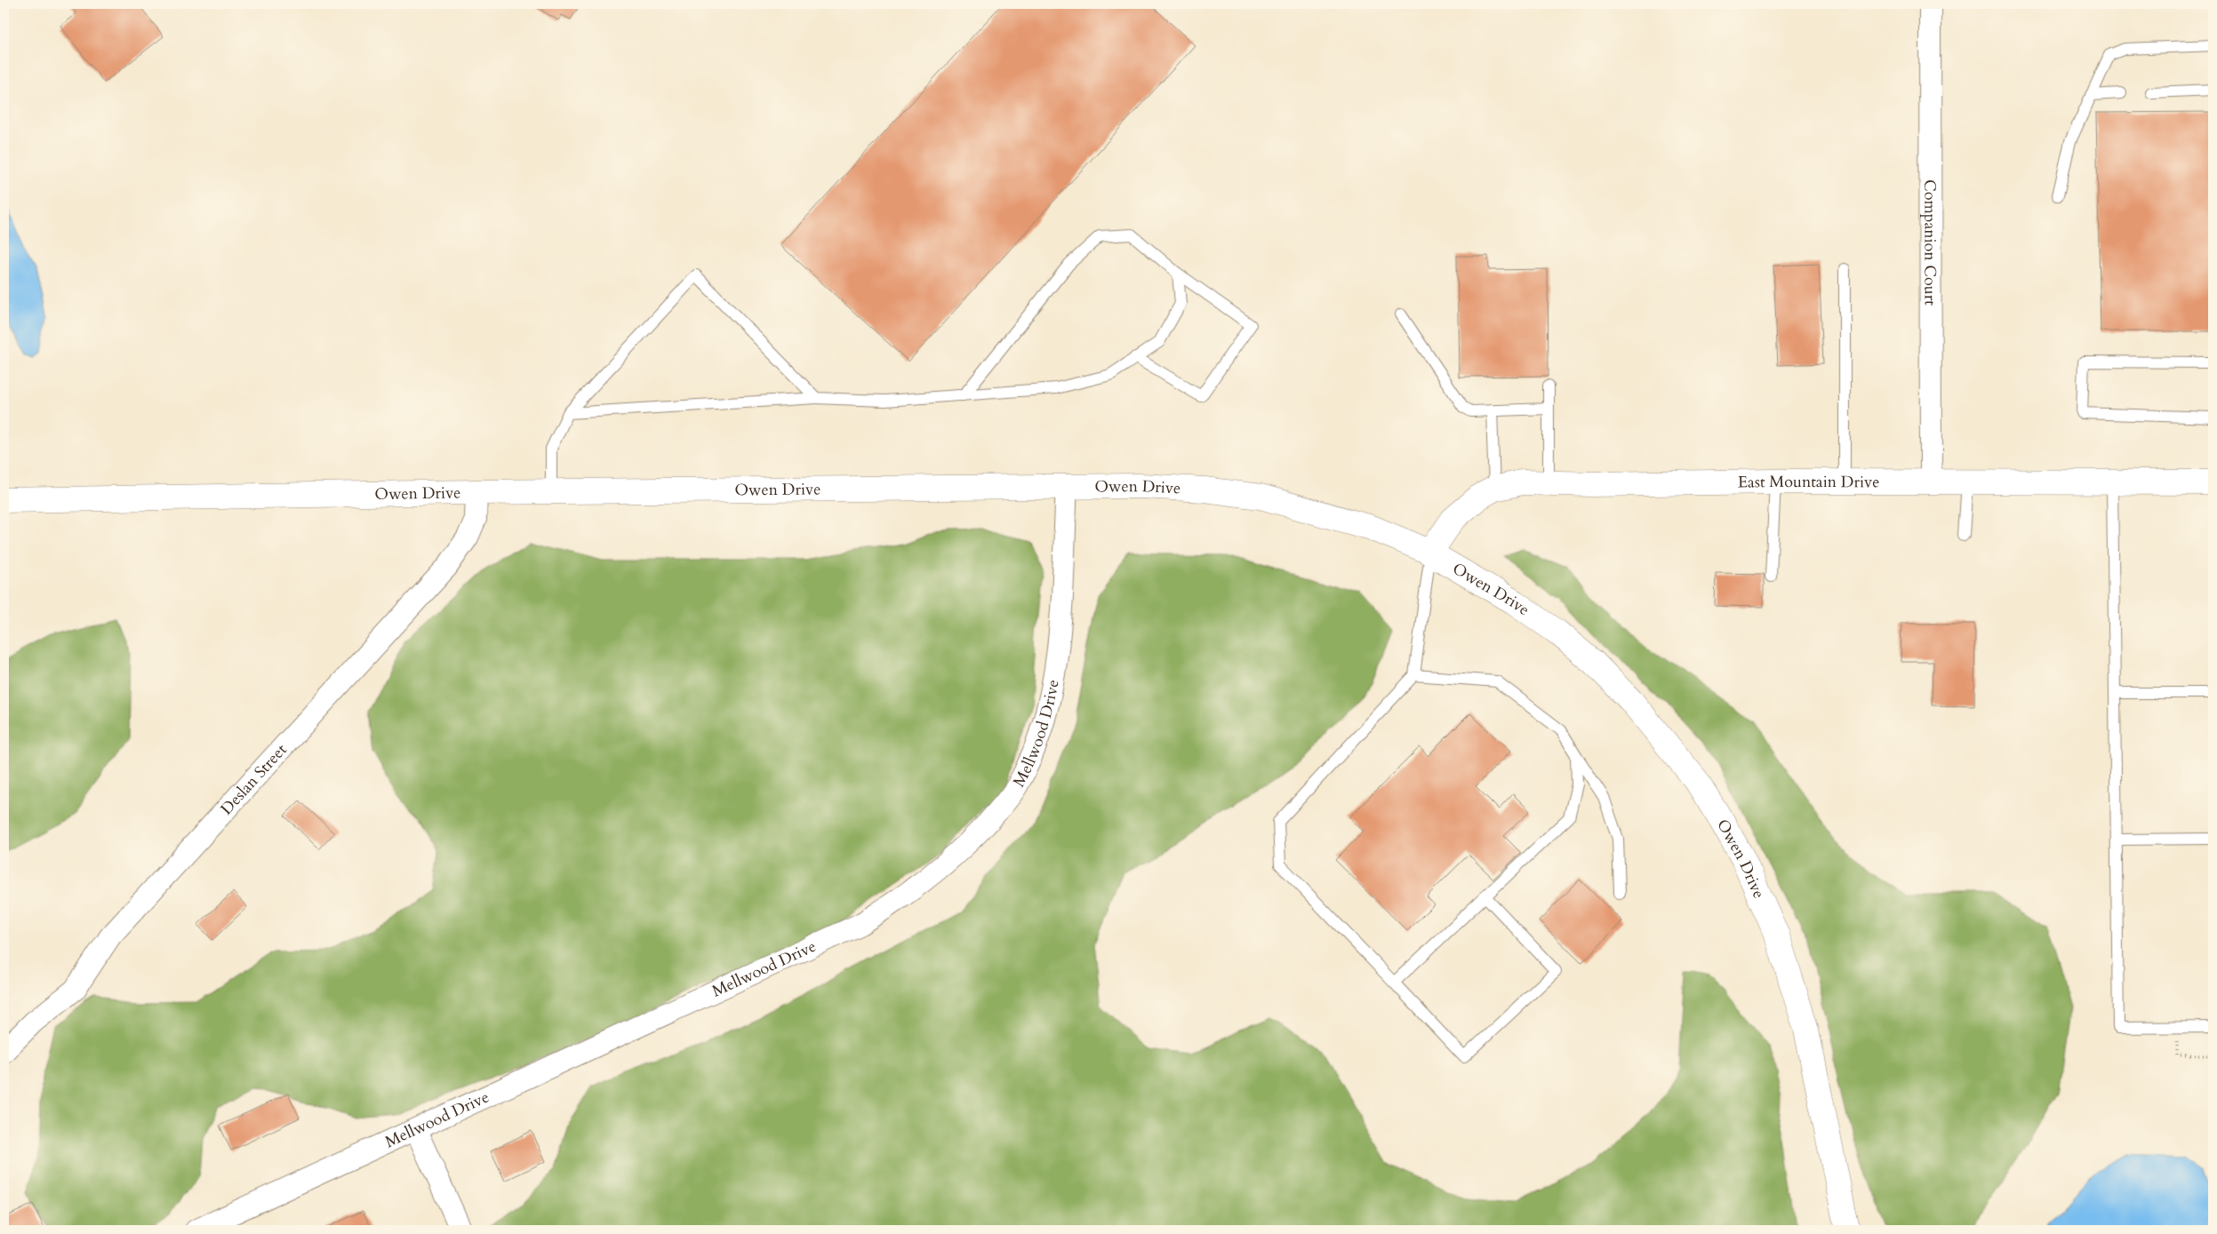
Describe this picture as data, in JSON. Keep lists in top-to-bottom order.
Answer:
{
  "streets": {
    "main road": ["East Mountain Drive", "Owen Drive"],
    "street": ["Companion Court", "Mellwood Drive", "Deslan Street"]
  },
  "crossings": [
    ["Companion Court", "East Mountain Drive"],
    ["East Mountain Drive", "Owen Drive"],
    ["Owen Drive", "Mellwood Drive"],
    ["Owen Drive", "Deslan Street"]
  ]
}
